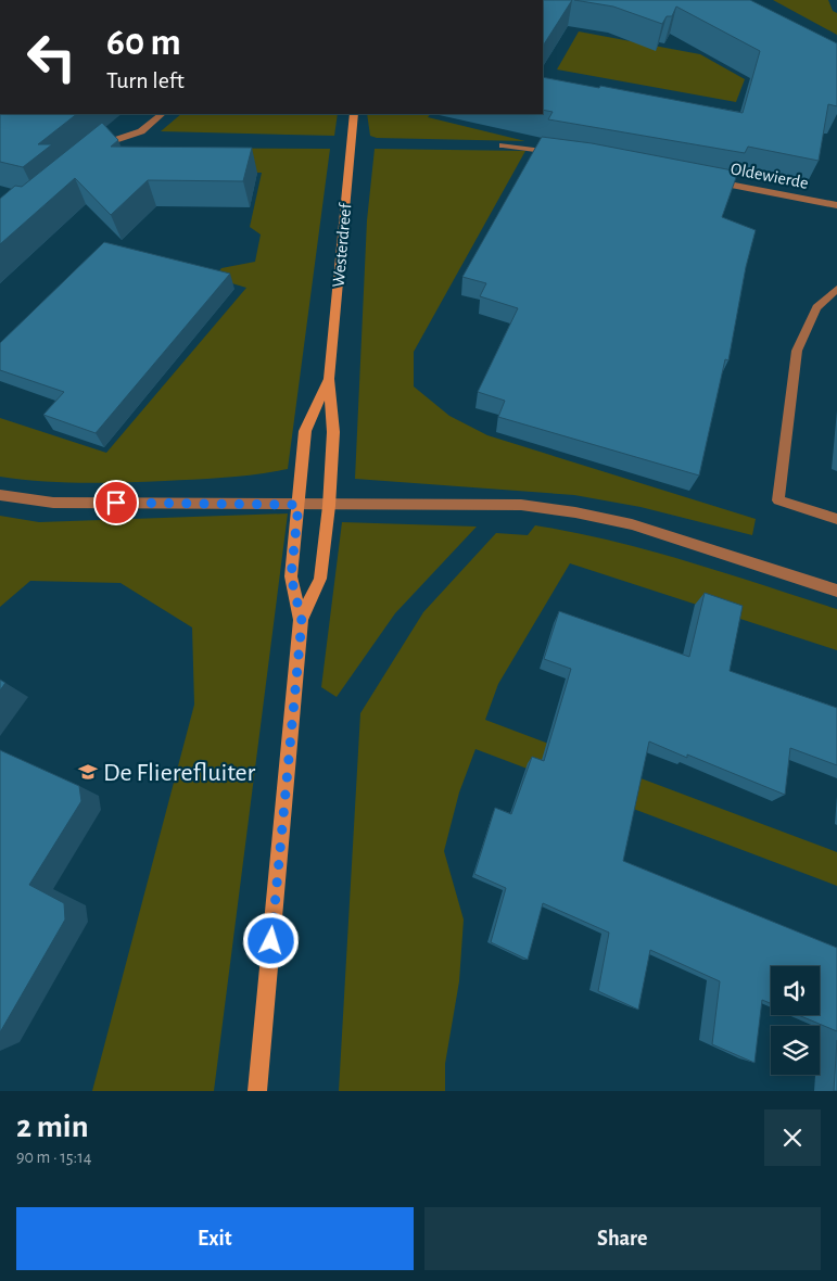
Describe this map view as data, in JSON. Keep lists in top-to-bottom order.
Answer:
{
  "streets": {
    "main road": ["Westerdreef"],
    "street": ["Oldewierde"]
  },
  "places": {
    "school or university": ["De Flierefluiter"]
  },
  "page": {
    "turn": ["60 m", "Turn left"],
    "heading": ["2 min", "90 m · 15:14"],
    "buttons": ["Exit", "Share"]
  }
}
